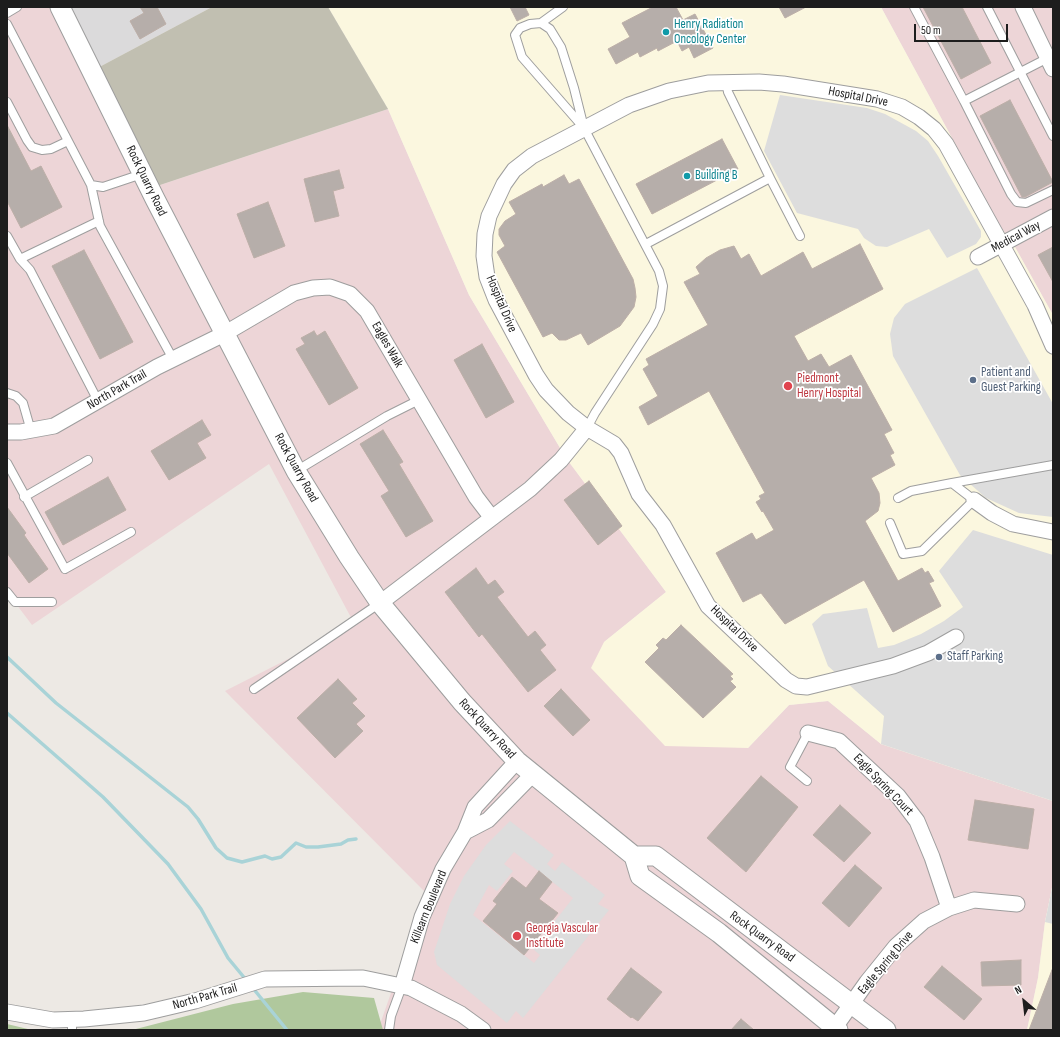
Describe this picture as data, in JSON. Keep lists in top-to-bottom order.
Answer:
{
  "streets": {
    "street": [
      "Hospital Drive",
      "Rock Quarry Road",
      "Medical Way",
      "Eagles Walk",
      "North Park Trail",
      "Eagle Spring Court",
      "Killearn Boulevard",
      "Eagle Spring Drive"
    ]
  },
  "crossings": [
    ["Hospital Drive", "Medical Way"],
    ["Rock Quarry Road", "Eagles Walk"],
    ["Rock Quarry Road", "North Park Trail"],
    ["Rock Quarry Road", "Killearn Boulevard"],
    ["Rock Quarry Road", "Eagle Spring Drive"],
    ["Eagles Walk", "North Park Trail"],
    ["North Park Trail", "Killearn Boulevard"],
    ["Eagle Spring Court", "Eagle Spring Drive"]
  ],
  "places": [
    "Henry Radiation Oncology Center",
    "Building B",
    "Patient and Guest Parking",
    "Piedmont Henry Hospital",
    "Staff Parking",
    "Georgia Vascular Institute"
  ],
  "scale_bar": "50 m",
  "north": "top left"
}
